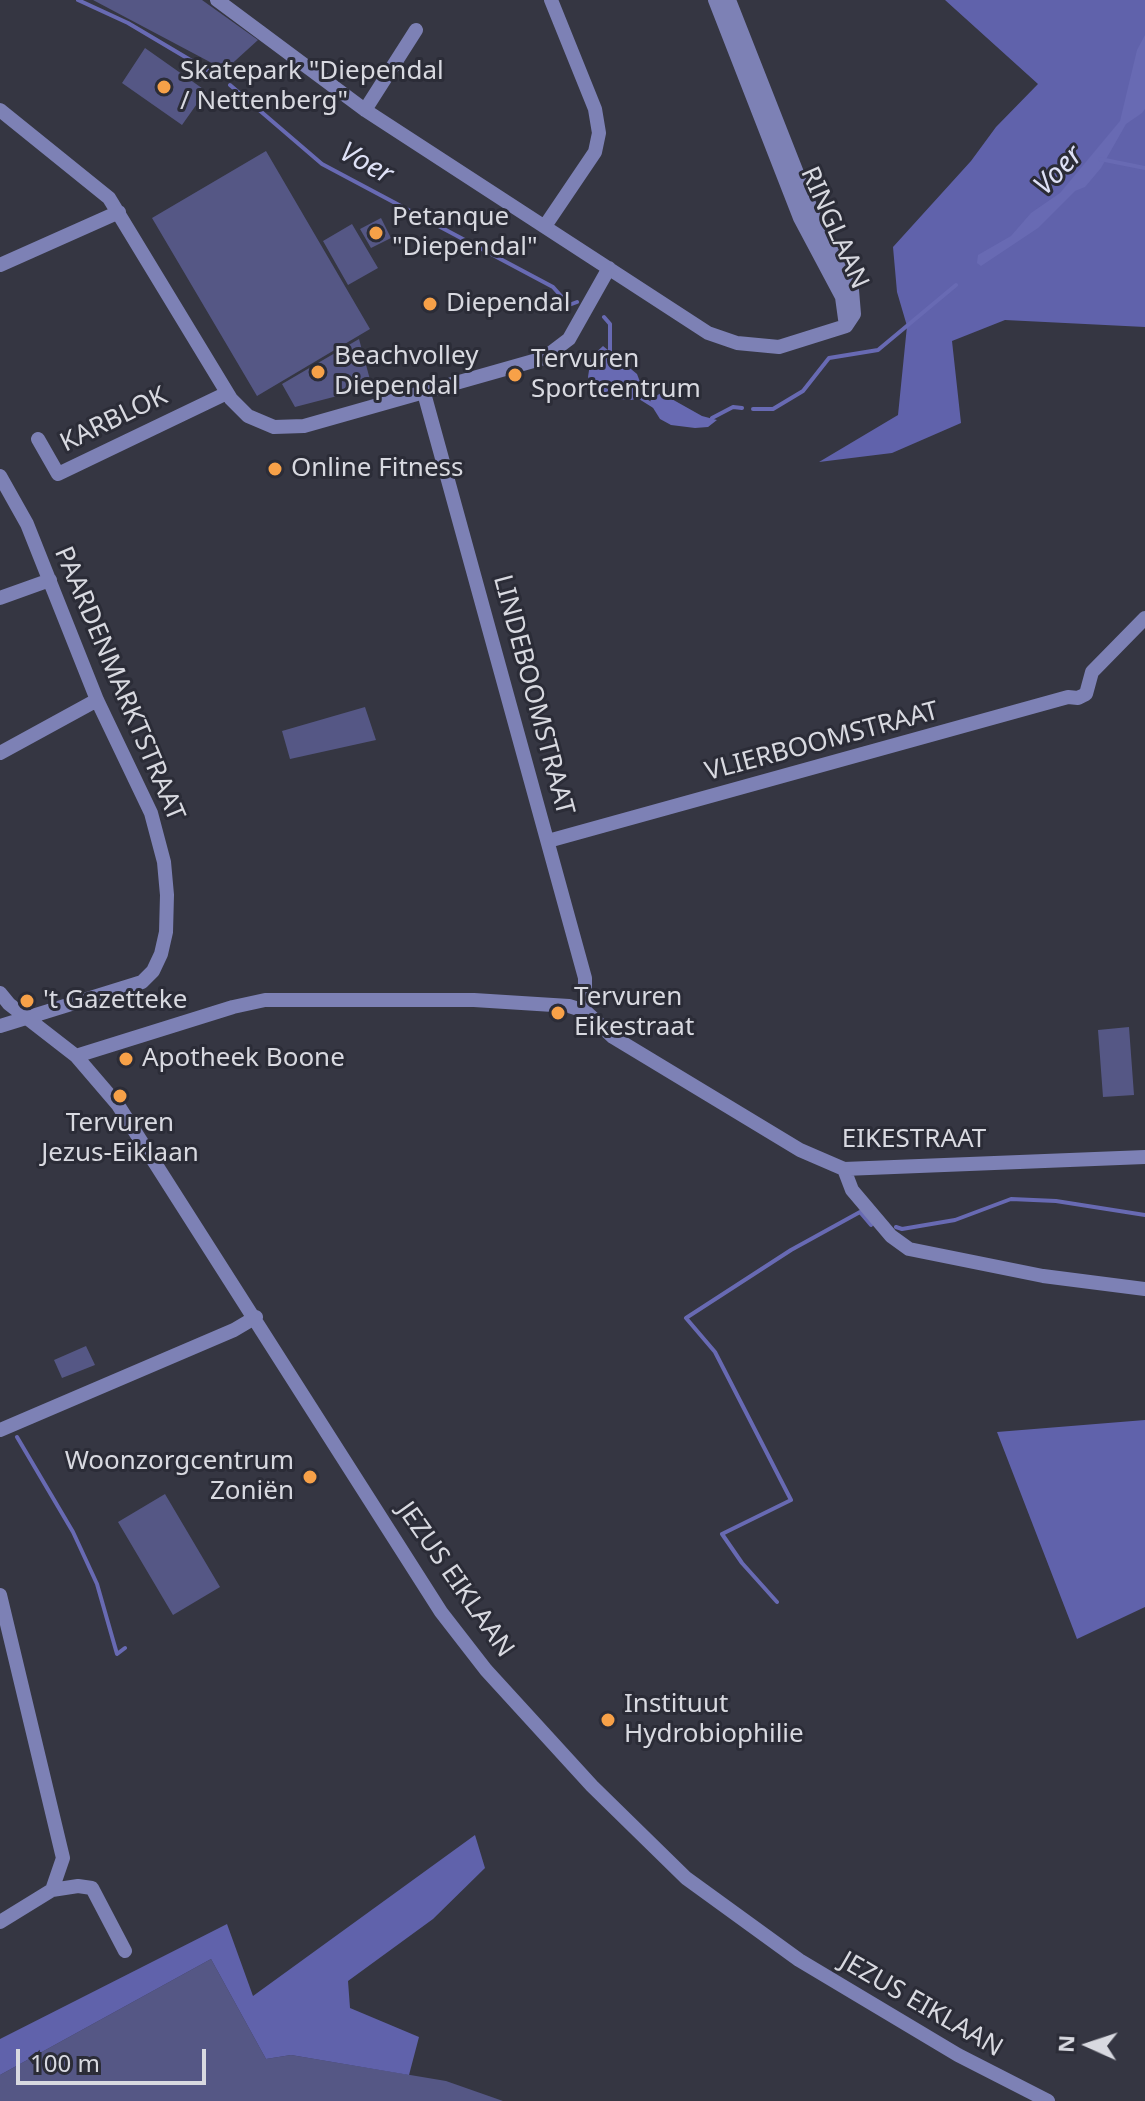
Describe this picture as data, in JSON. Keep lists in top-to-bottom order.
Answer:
{
  "streets": {
    "street": [
      "RINGLAAN",
      "KARBLOK",
      "PAARDENMARKTSTRAAT",
      "LINDEBOOMSTRAAT",
      "VLIERBOOMSTRAAT",
      "EIKESTRAAT",
      "JEZUS EIKLAAN"
    ]
  },
  "crossings": [
    ["PAARDENMARKTSTRAAT", "JEZUS EIKLAAN"],
    ["LINDEBOOMSTRAAT", "VLIERBOOMSTRAAT"],
    ["LINDEBOOMSTRAAT", "EIKESTRAAT"]
  ],
  "water": ["Voer"],
  "places": [
    "Skatepark \"Diependal / Nettenberg\"",
    "Petanque \"Diependal\"",
    "Diependal",
    "Beachvolley Diependal",
    "Tervuren Sportcentrum",
    "Online Fitness",
    "'t Gazetteke",
    "Tervuren Eikestraat",
    "Apotheek Boone",
    "Tervuren Jezus-Eiklaan",
    "Woonzorgcentrum Zoniën",
    "Instituut Hydrobiophilie"
  ],
  "scale_bar": "100 m",
  "north": "left"
}
